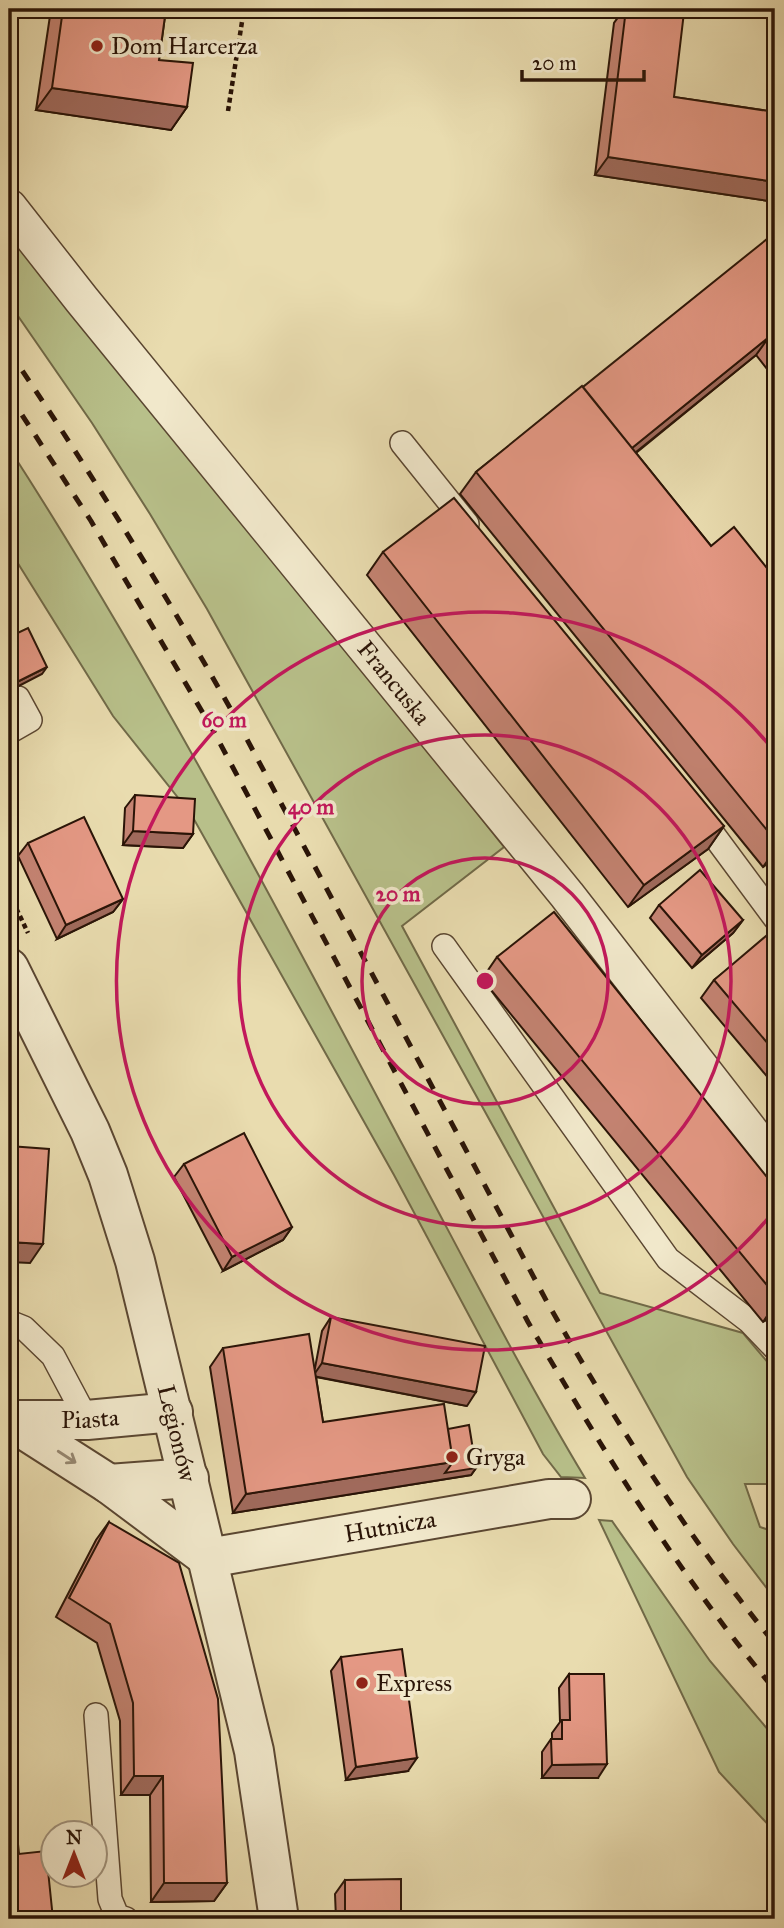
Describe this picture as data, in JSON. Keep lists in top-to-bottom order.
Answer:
{
  "streets": {
    "street": [
      "Francuska",
      "Piasta",
      "Legionów",
      "Hutnicza"
    ]
  },
  "crossings": [
    ["Piasta", "Legionów"],
    ["Piasta", "Hutnicza"],
    ["Legionów", "Hutnicza"]
  ],
  "places": ["Dom Harcerza", "Gryga", "Express"],
  "scale_bar": "20 m",
  "north": "top",
  "rings": ["60 m", "40 m", "20 m"]
}
